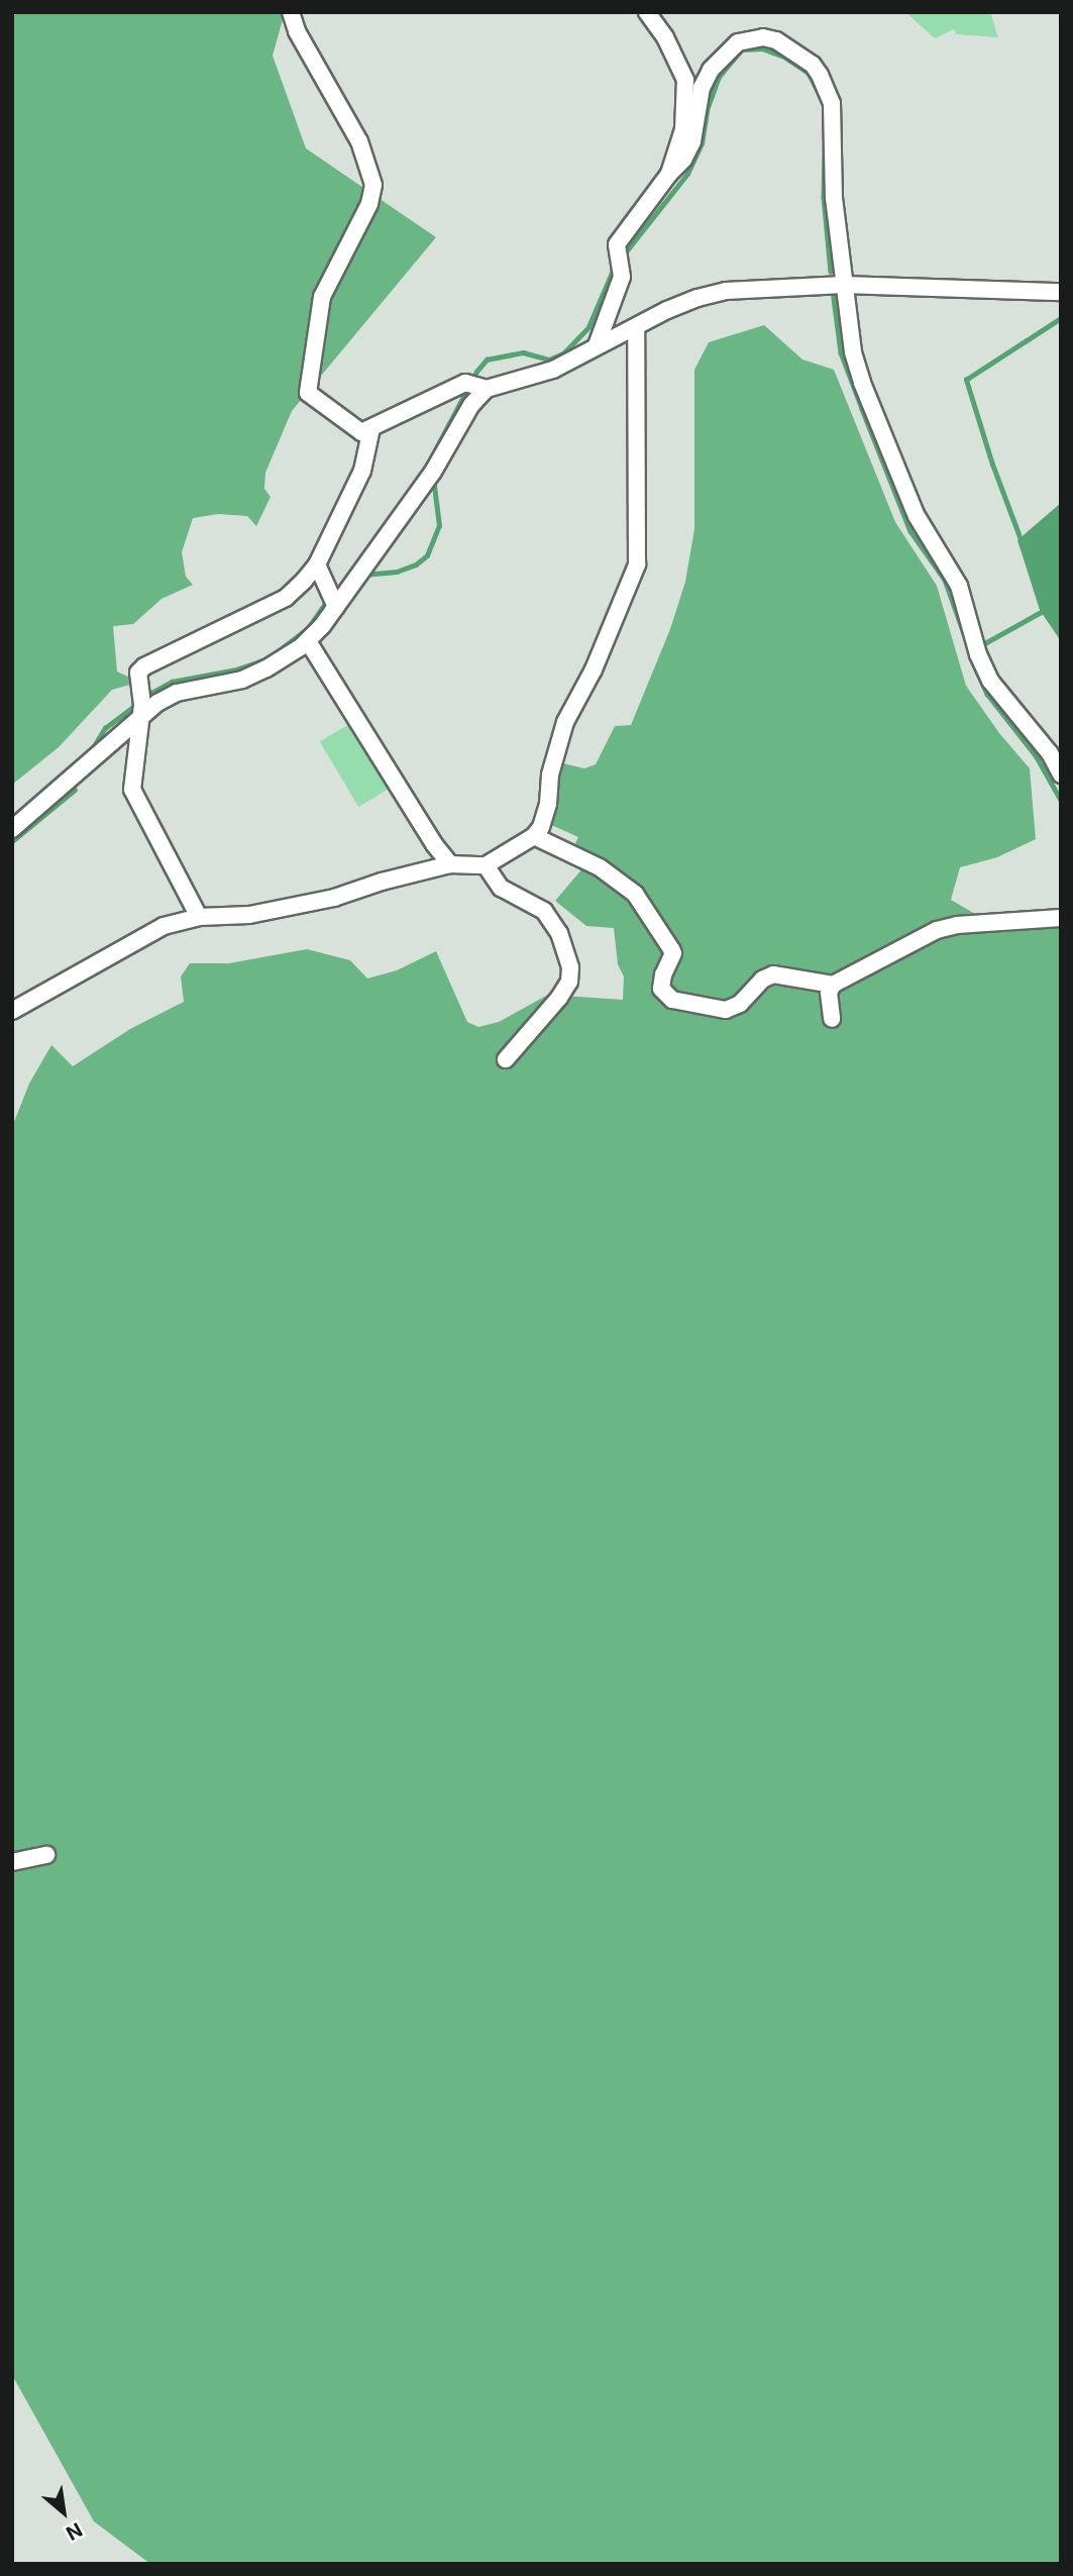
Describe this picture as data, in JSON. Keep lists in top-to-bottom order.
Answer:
{
  "north": "bottom right"
}
